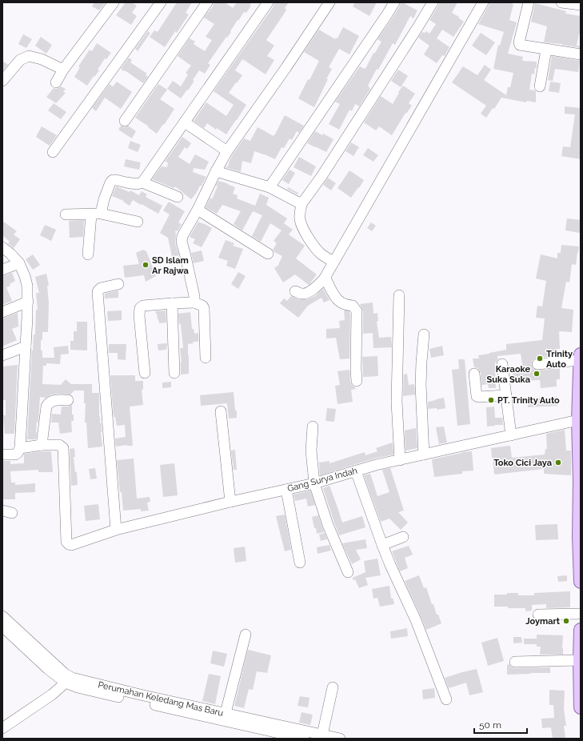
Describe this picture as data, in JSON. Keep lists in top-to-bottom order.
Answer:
{
  "streets": {
    "street": ["Gang Surya Indah", "Perumahan Keledang Mas Baru"]
  },
  "places": [
    "SD Islam Ar Rajwa",
    "Trinity Auto",
    "Karaoke Suka Suka",
    "PT. Trinity Auto",
    "Toko Cici Jaya",
    "Joymart"
  ],
  "scale_bar": "50 m"
}
